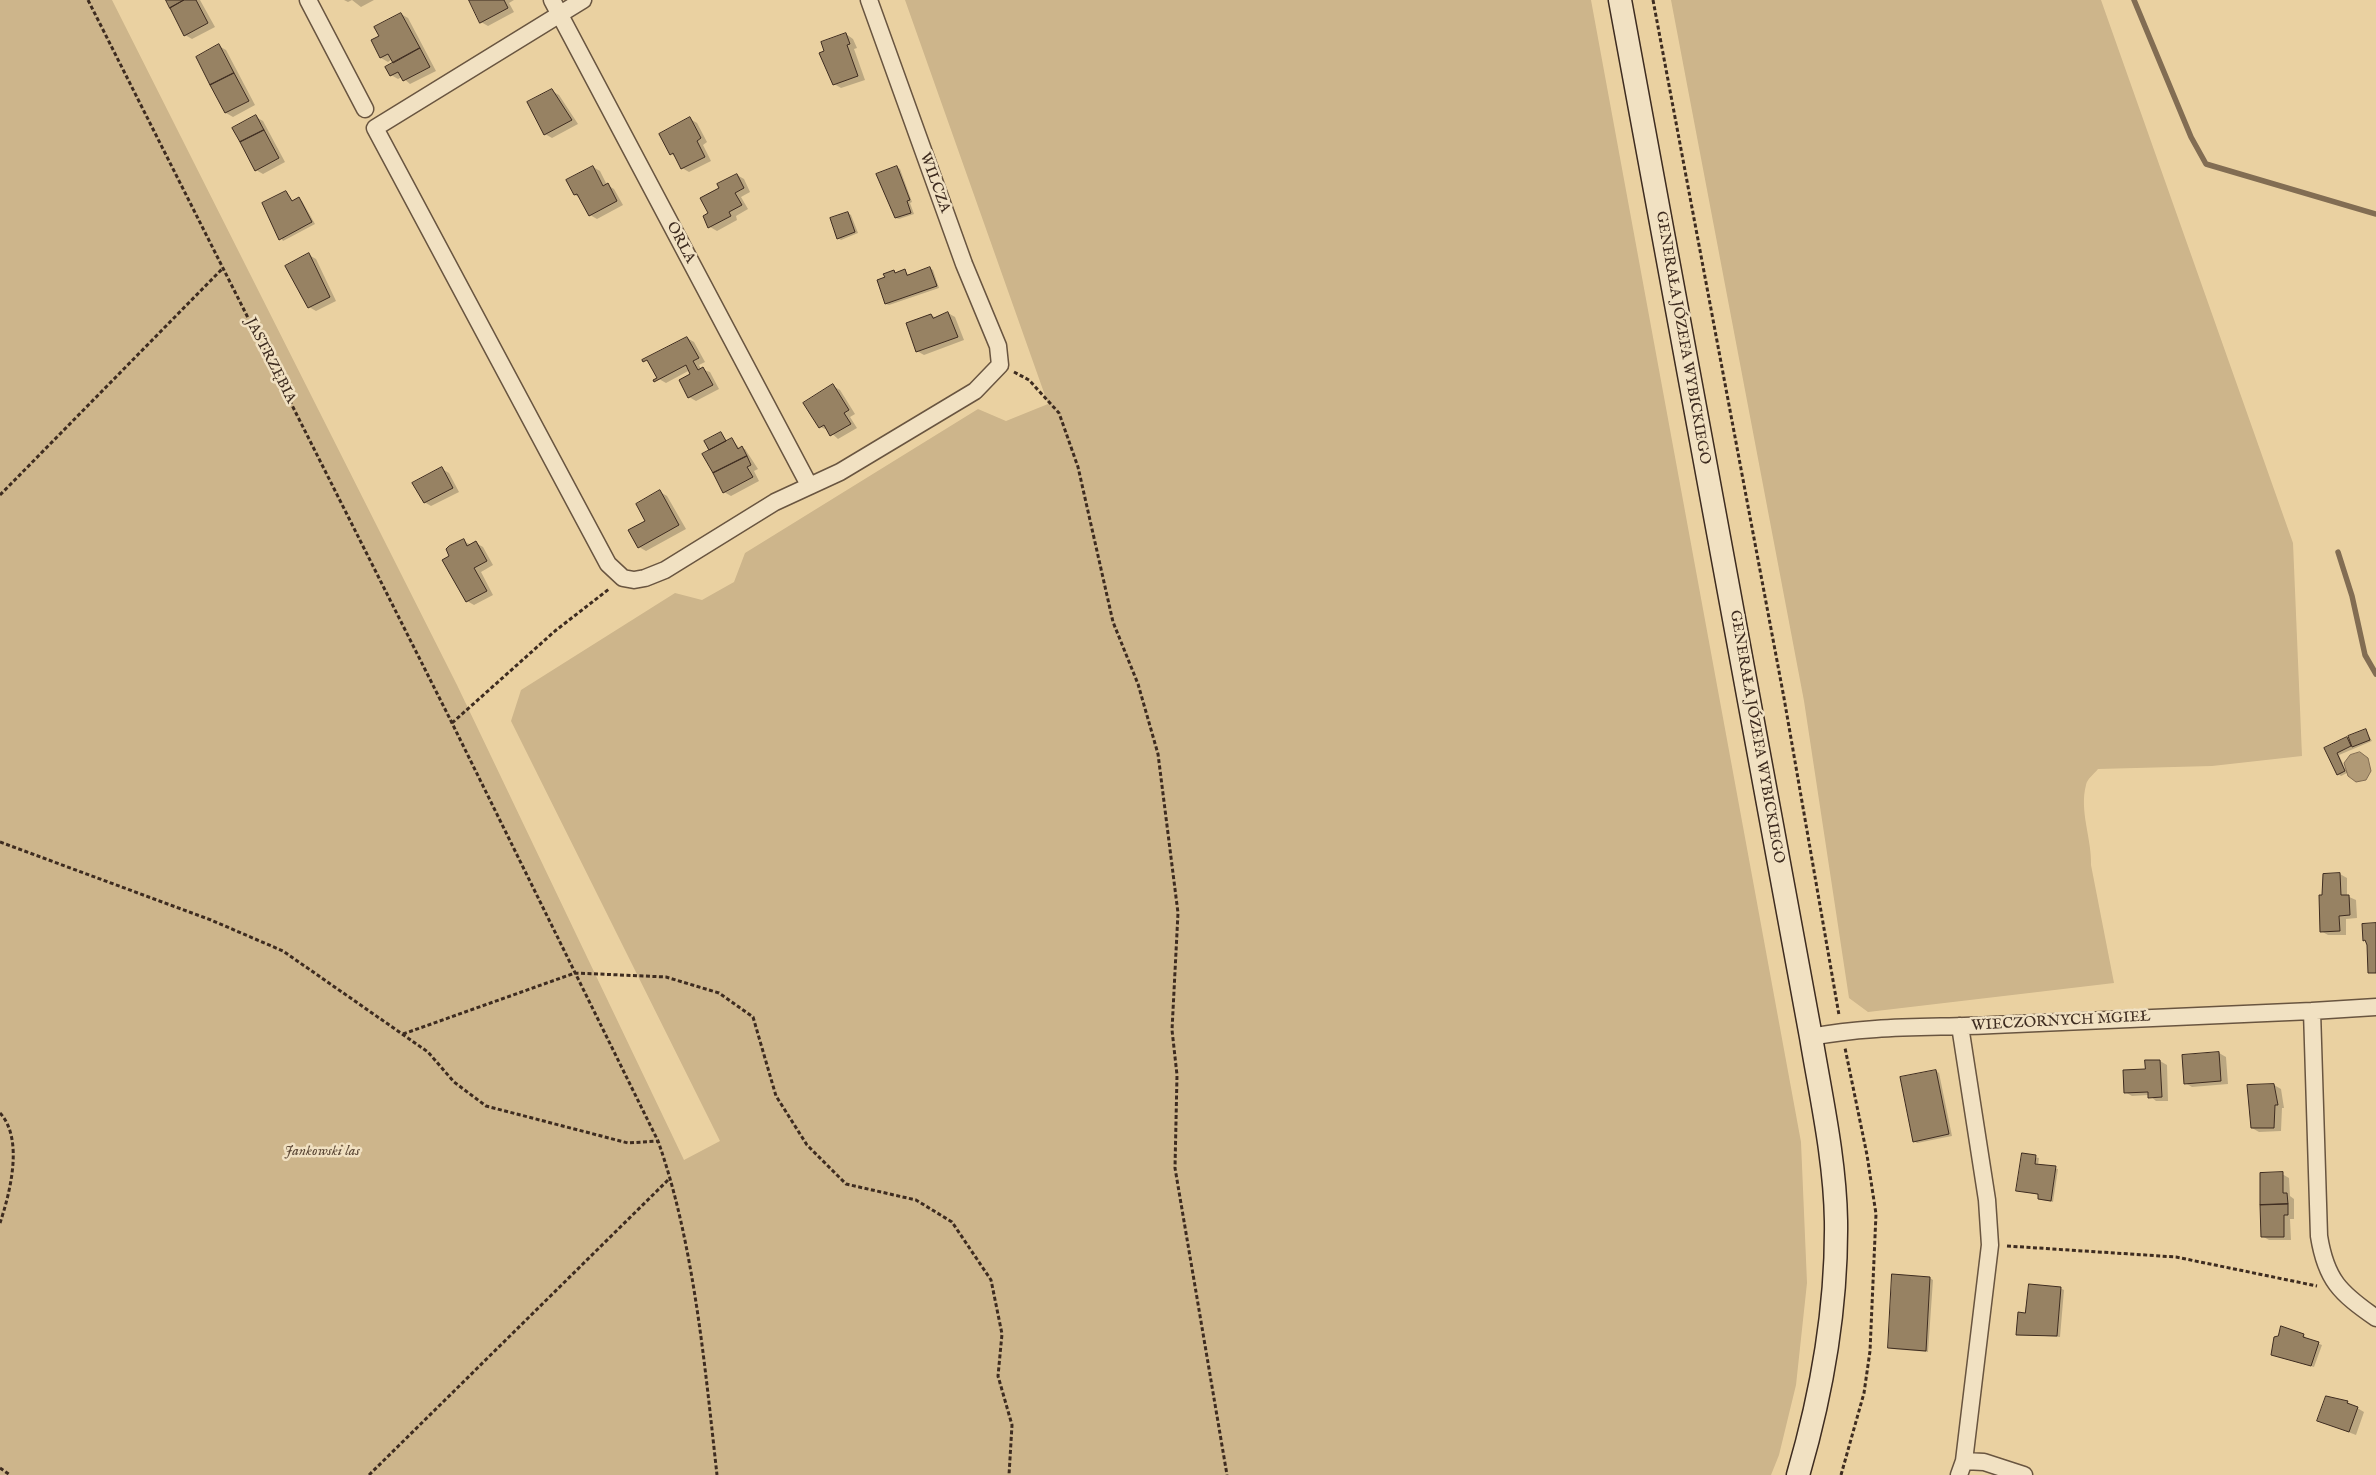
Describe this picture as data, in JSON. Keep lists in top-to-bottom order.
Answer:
{
  "streets": {
    "main road": ["GENERAŁA JÓZEFA WYBICKIEGO"],
    "street": ["WILCZA", "ORLA", "WIECZORNYCH MGIEŁ"],
    "path": ["JASTRZĘBIA"]
  },
  "crossings": [
    ["GENERAŁA JÓZEFA WYBICKIEGO", "WIECZORNYCH MGIEŁ"]
  ],
  "parks": ["Jankowski las"]
}
